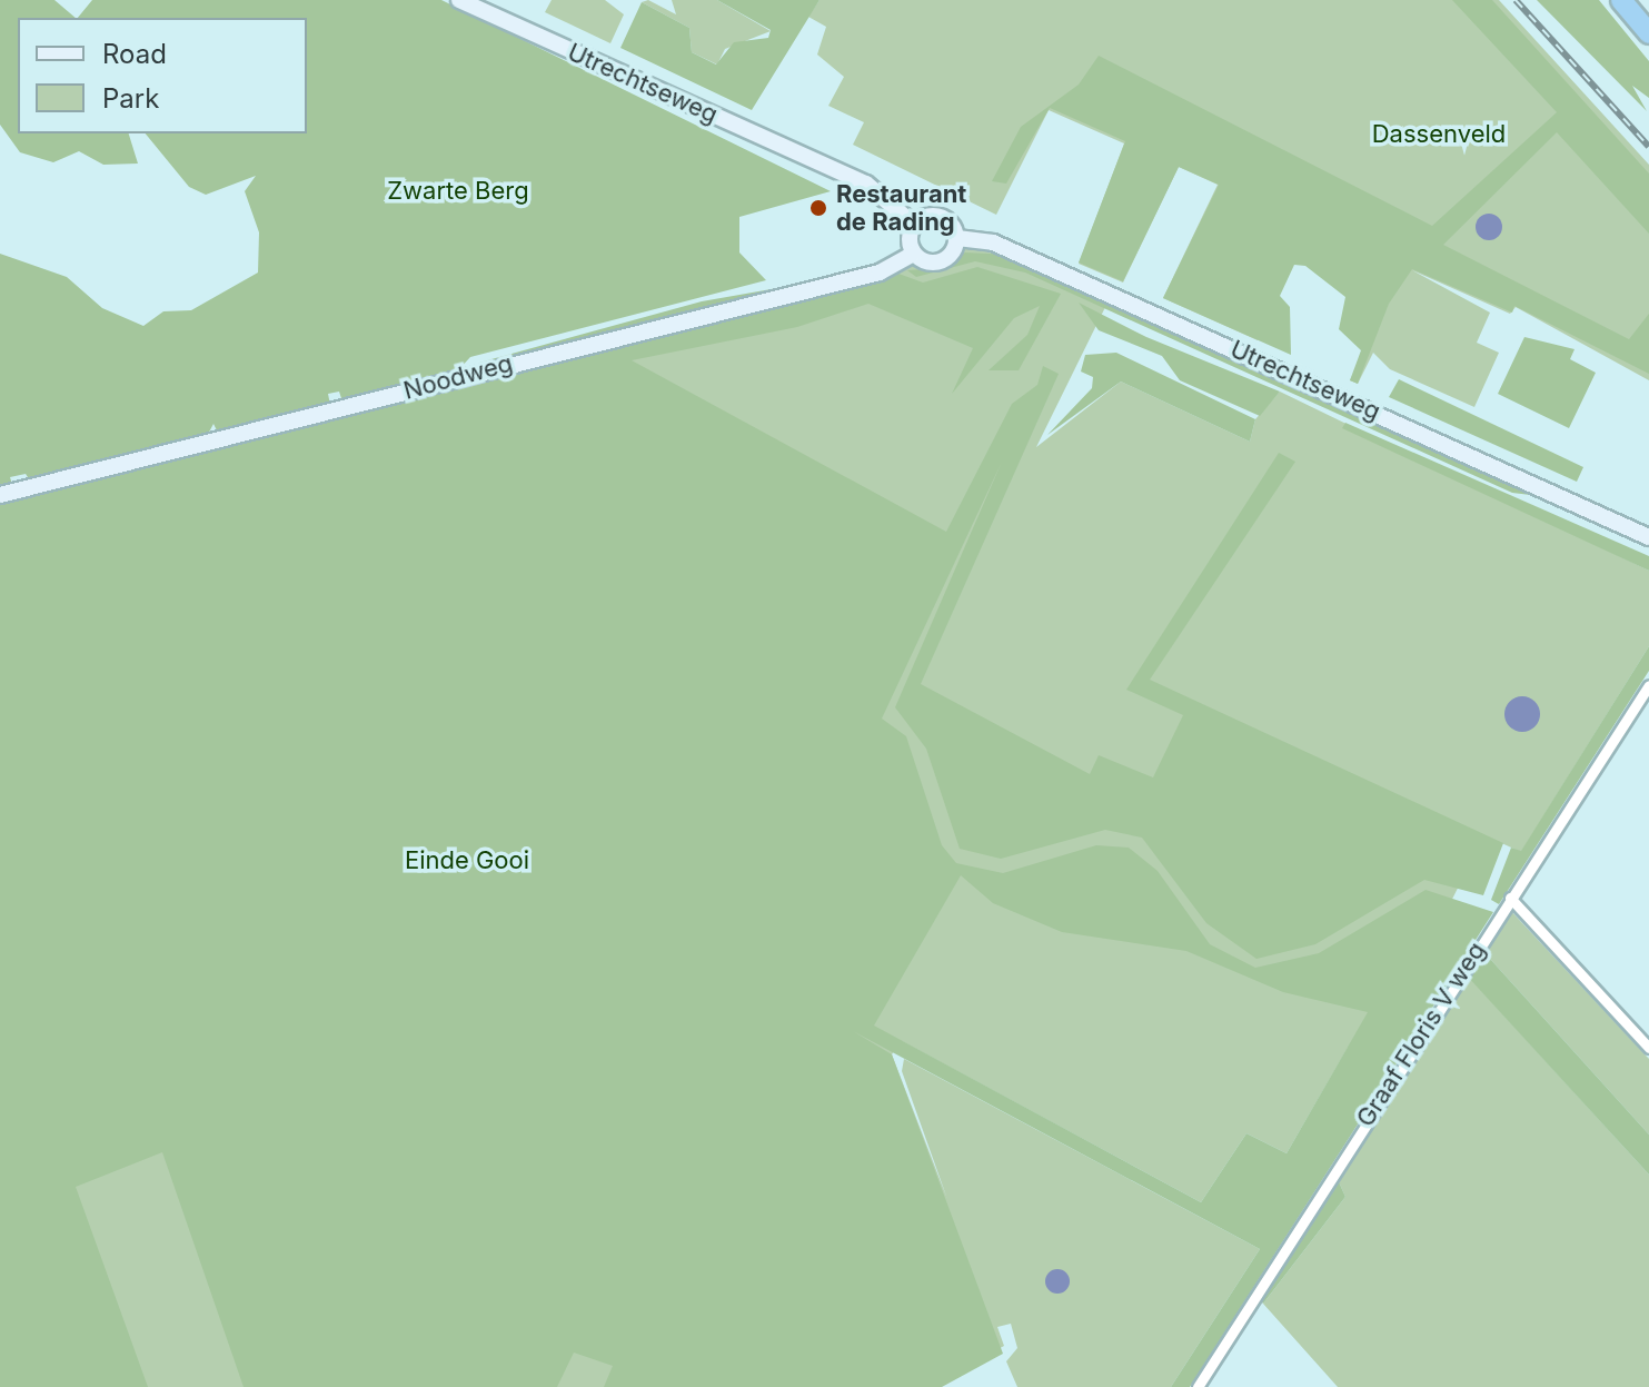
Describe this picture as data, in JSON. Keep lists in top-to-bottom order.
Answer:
{
  "streets": {
    "main road": ["Utrechtseweg", "Noodweg"],
    "street": ["Graaf Floris V weg"]
  },
  "crossings": [
    ["Utrechtseweg", "Noodweg"]
  ],
  "parks": ["Dassenveld", "Zwarte Berg", "Einde Gooi"],
  "places": ["Restaurant de Rading"],
  "legend": ["Road", "Park"]
}
